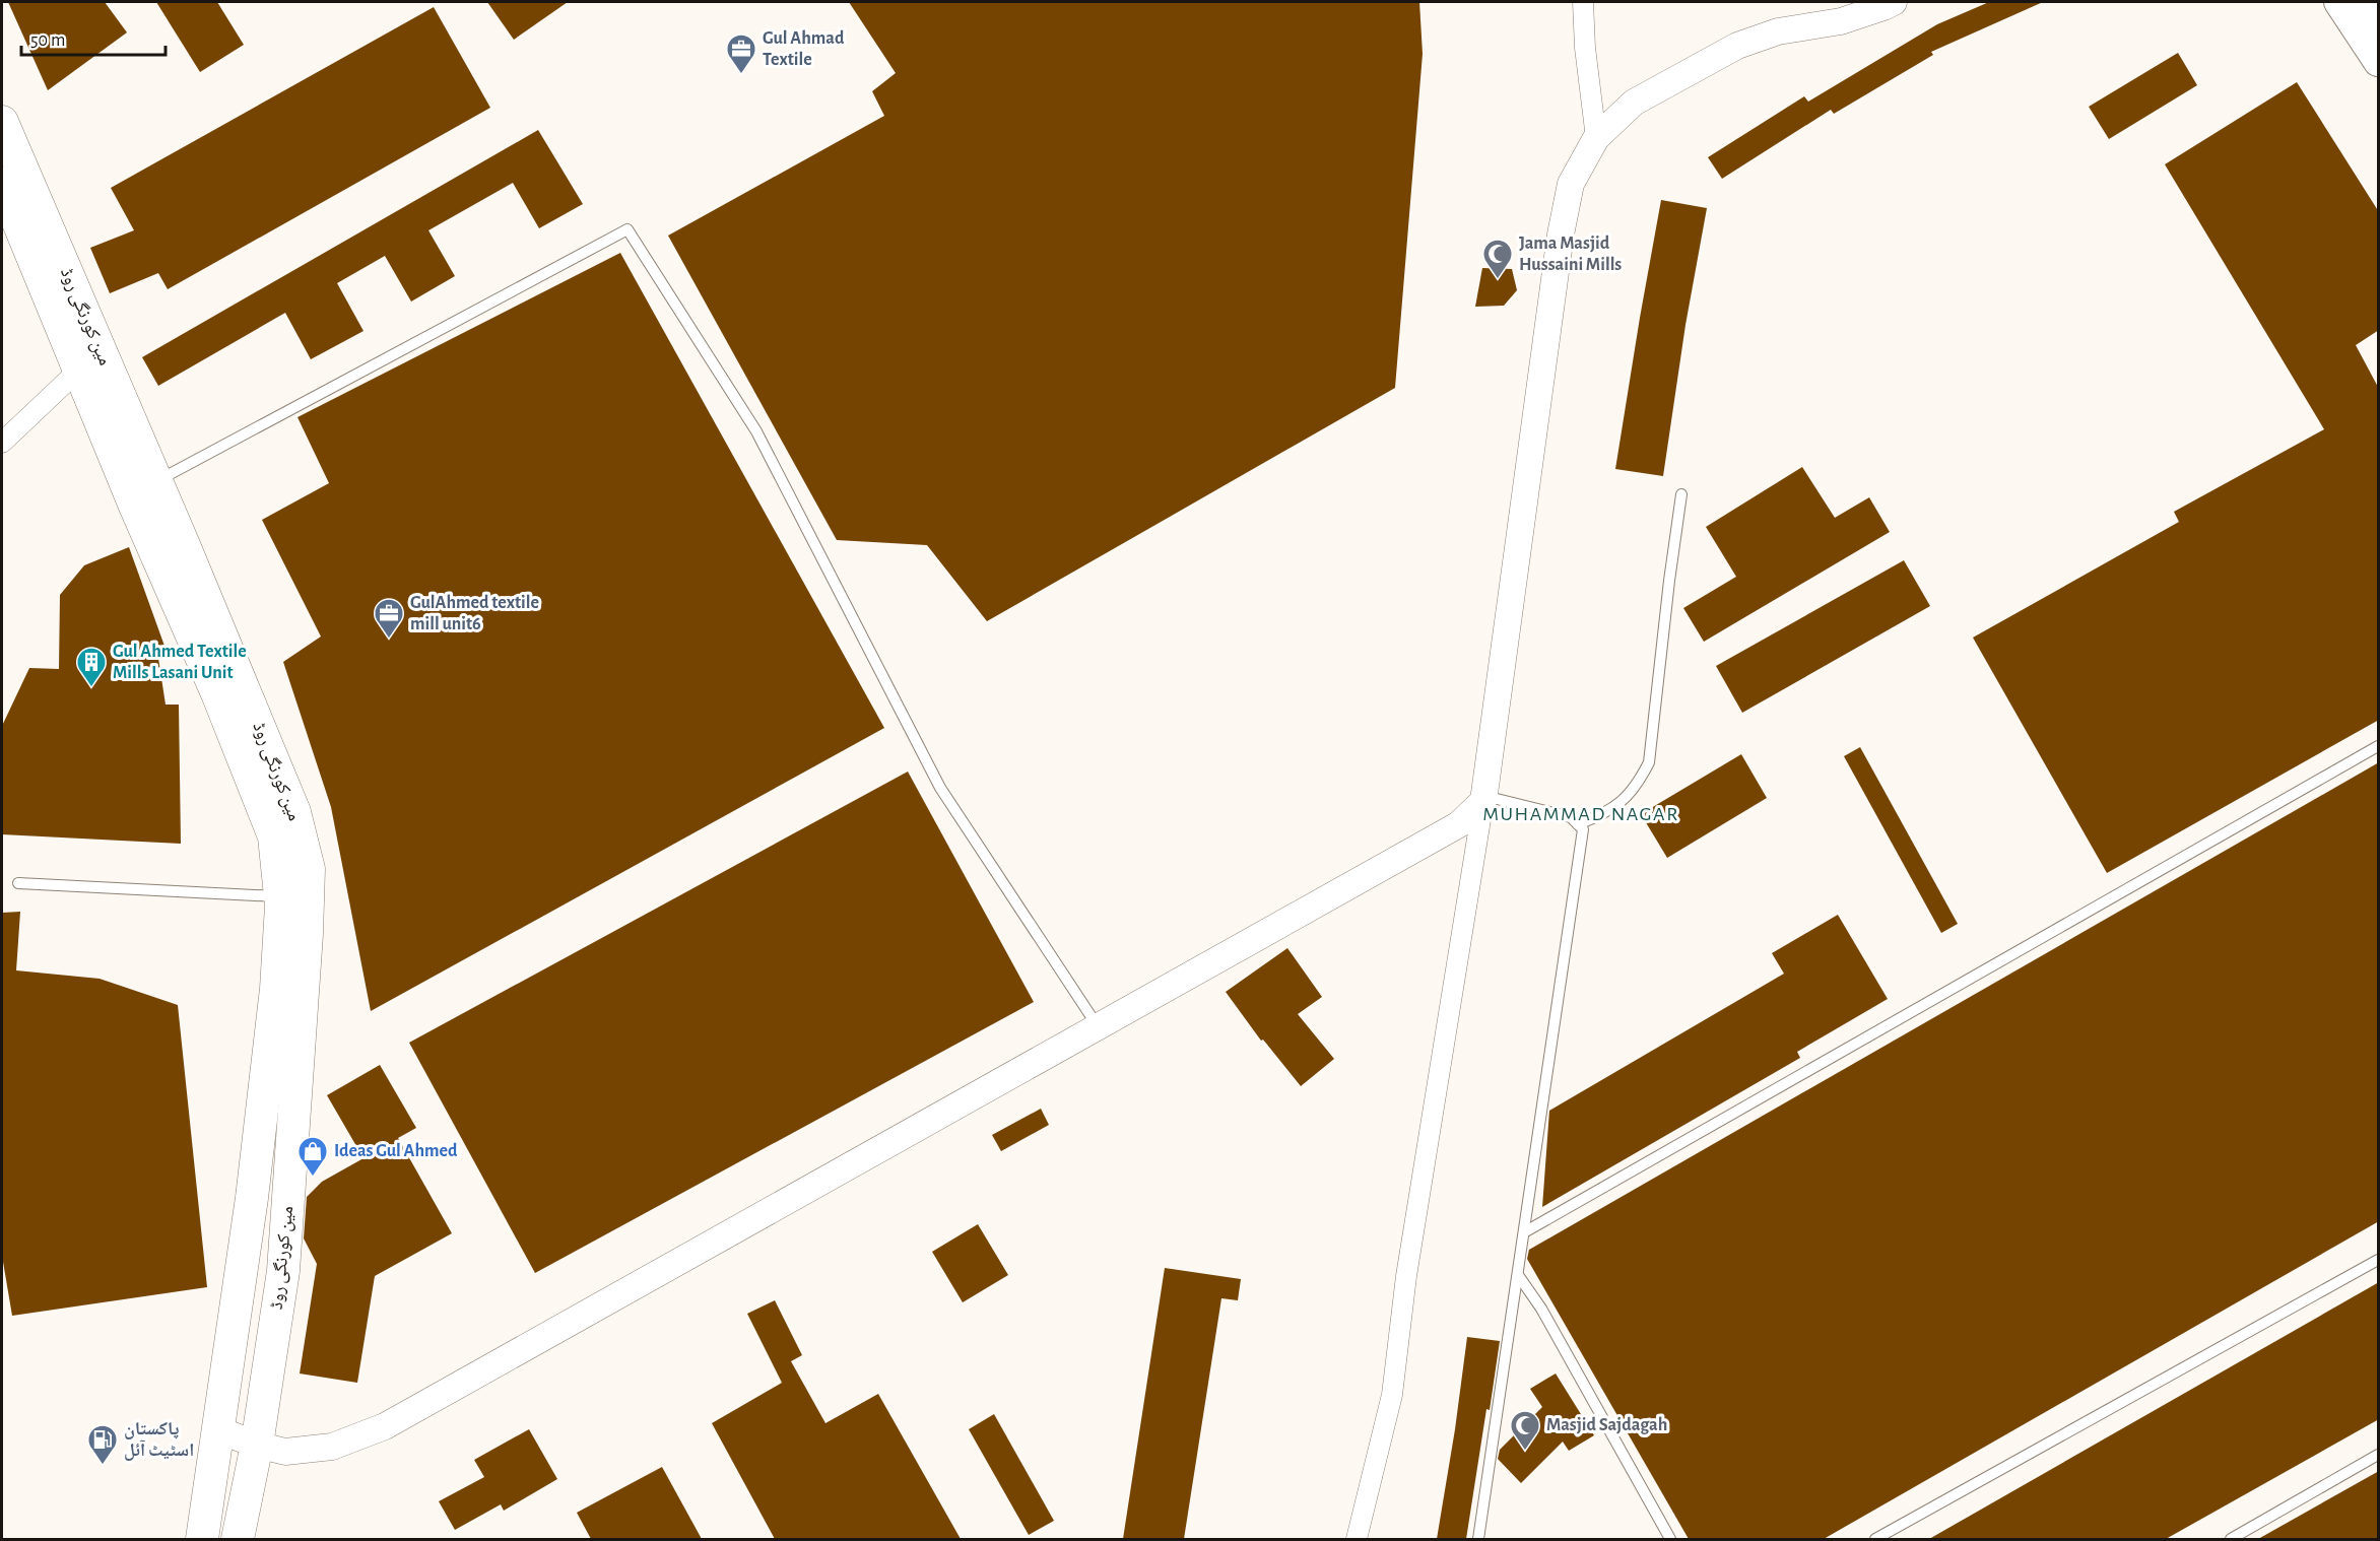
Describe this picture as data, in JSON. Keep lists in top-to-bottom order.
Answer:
{
  "streets": {
    "main road": ["مین کورنگی روڈ"]
  },
  "districts": ["MUHAMMAD NAGAR"],
  "places": {
    "office": ["Gul Ahmad Textile", "GulAhmed textile mill unit6"],
    "mosque": ["Jama Masjid Hussaini Mills", "Masjid Sajdagah"],
    "building": ["Gul Ahmed Textile Mills Lasani Unit"],
    "shop": ["Ideas Gul Ahmed"],
    "fuel station": ["پاکستان اسٹیٹ آئل"]
  },
  "scale_bar": "50 m"
}
